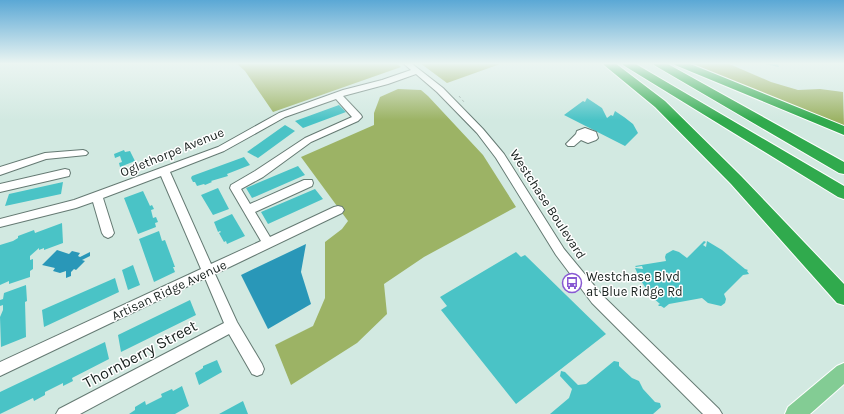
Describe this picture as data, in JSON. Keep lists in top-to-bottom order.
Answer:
{
  "streets": {
    "street": [
      "Oglethorpe Avenue",
      "Westchase Boulevard",
      "Artisan Ridge Avenue",
      "Thornberry Street"
    ]
  },
  "places": {
    "bus stop": ["Westchase Blvd at Blue Ridge Rd"]
  }
}
